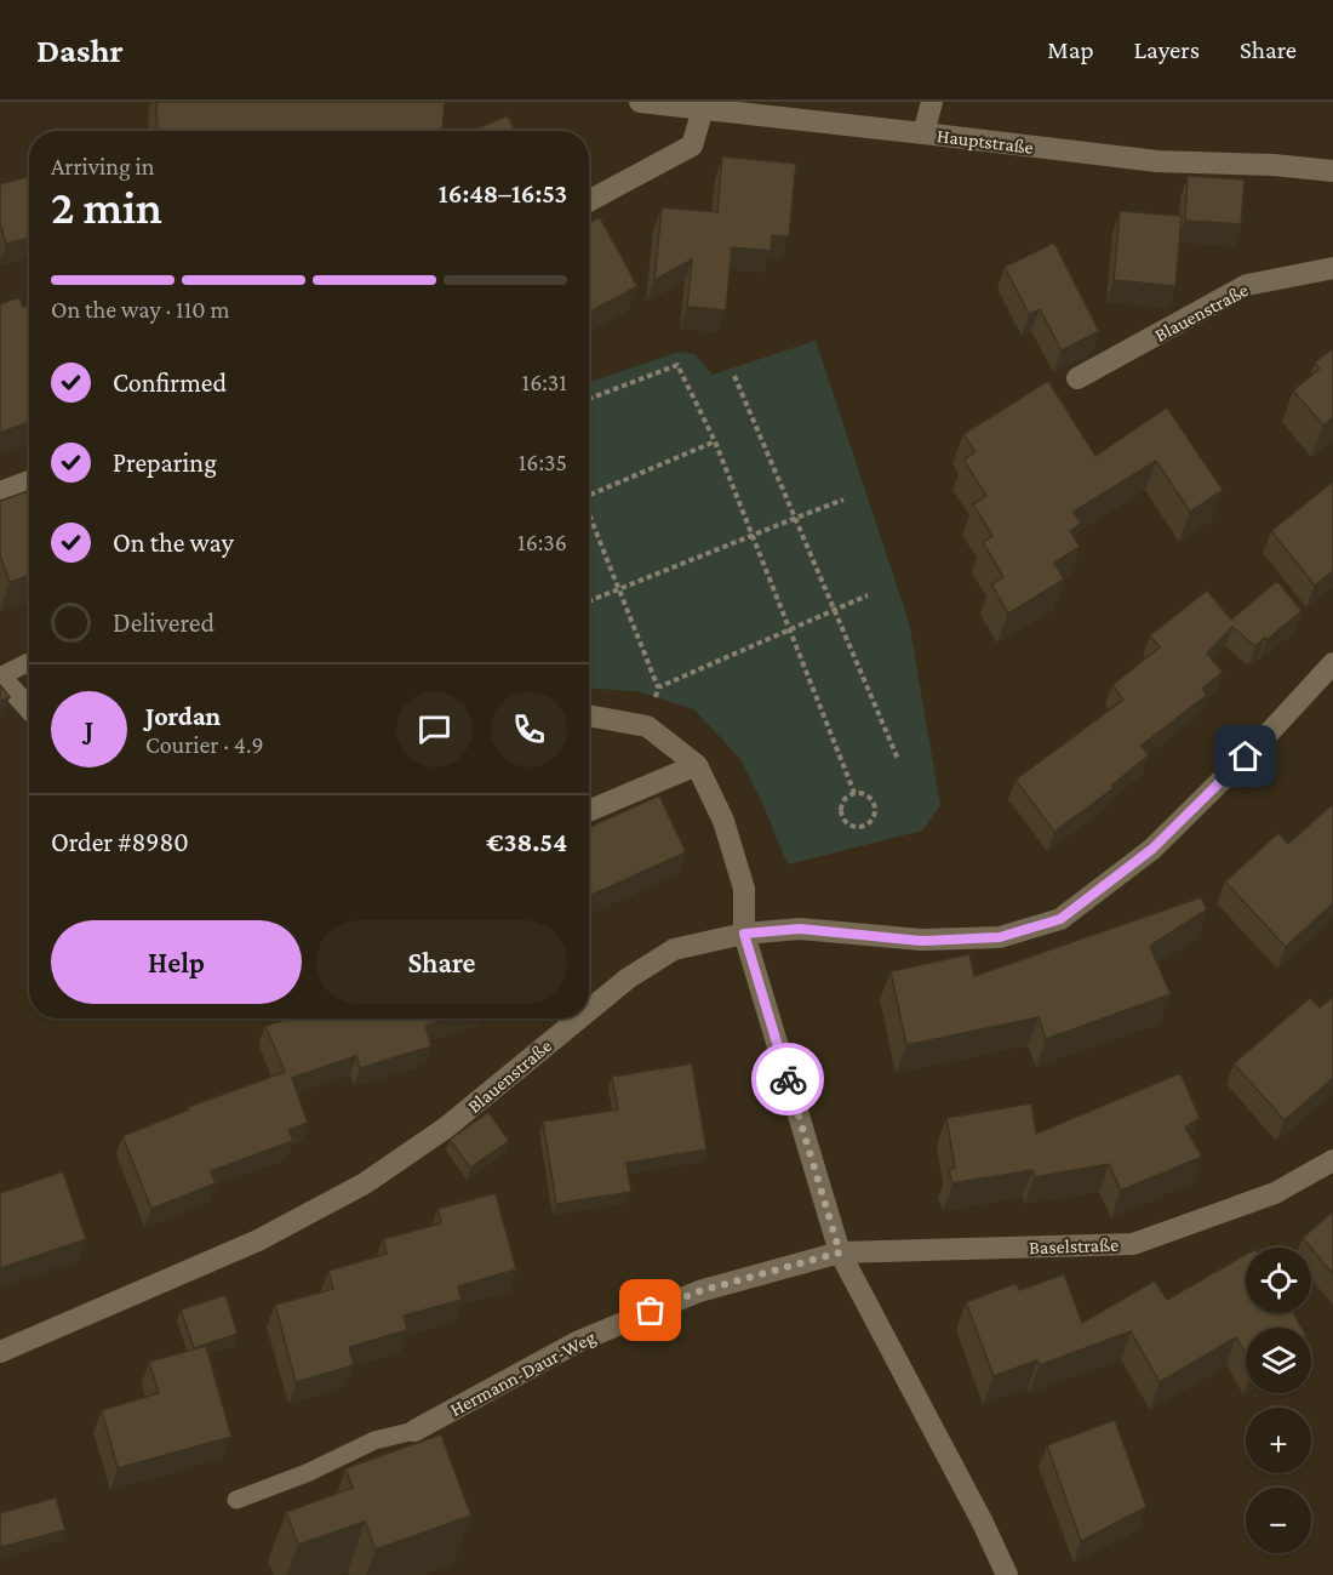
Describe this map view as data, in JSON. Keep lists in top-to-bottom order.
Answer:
{
  "streets": {
    "street": [
      "Hauptstraße",
      "Blauenstraße",
      "Baselstraße",
      "Hermann-Daur-Weg"
    ]
  },
  "crossings": [
    ["Baselstraße", "Hermann-Daur-Weg"]
  ],
  "page": {
    "header": "Dashr",
    "nav": ["Map", "Layers", "Share"],
    "heading": ["2 min", "Arriving in", "16:48–16:53"],
    "panel": [
      "Jordan",
      "Courier · 4.9",
      "Order #8980",
      "€38.54"
    ],
    "bar": "On the way · 110 m",
    "list": [
      ["Confirmed", "16:31"],
      ["Preparing", "16:35"],
      ["On the way", "16:36"],
      "Delivered"
    ],
    "round": "J",
    "buttons": ["Help", "Share"],
    "map_buttons": ["+", "−"]
  }
}
